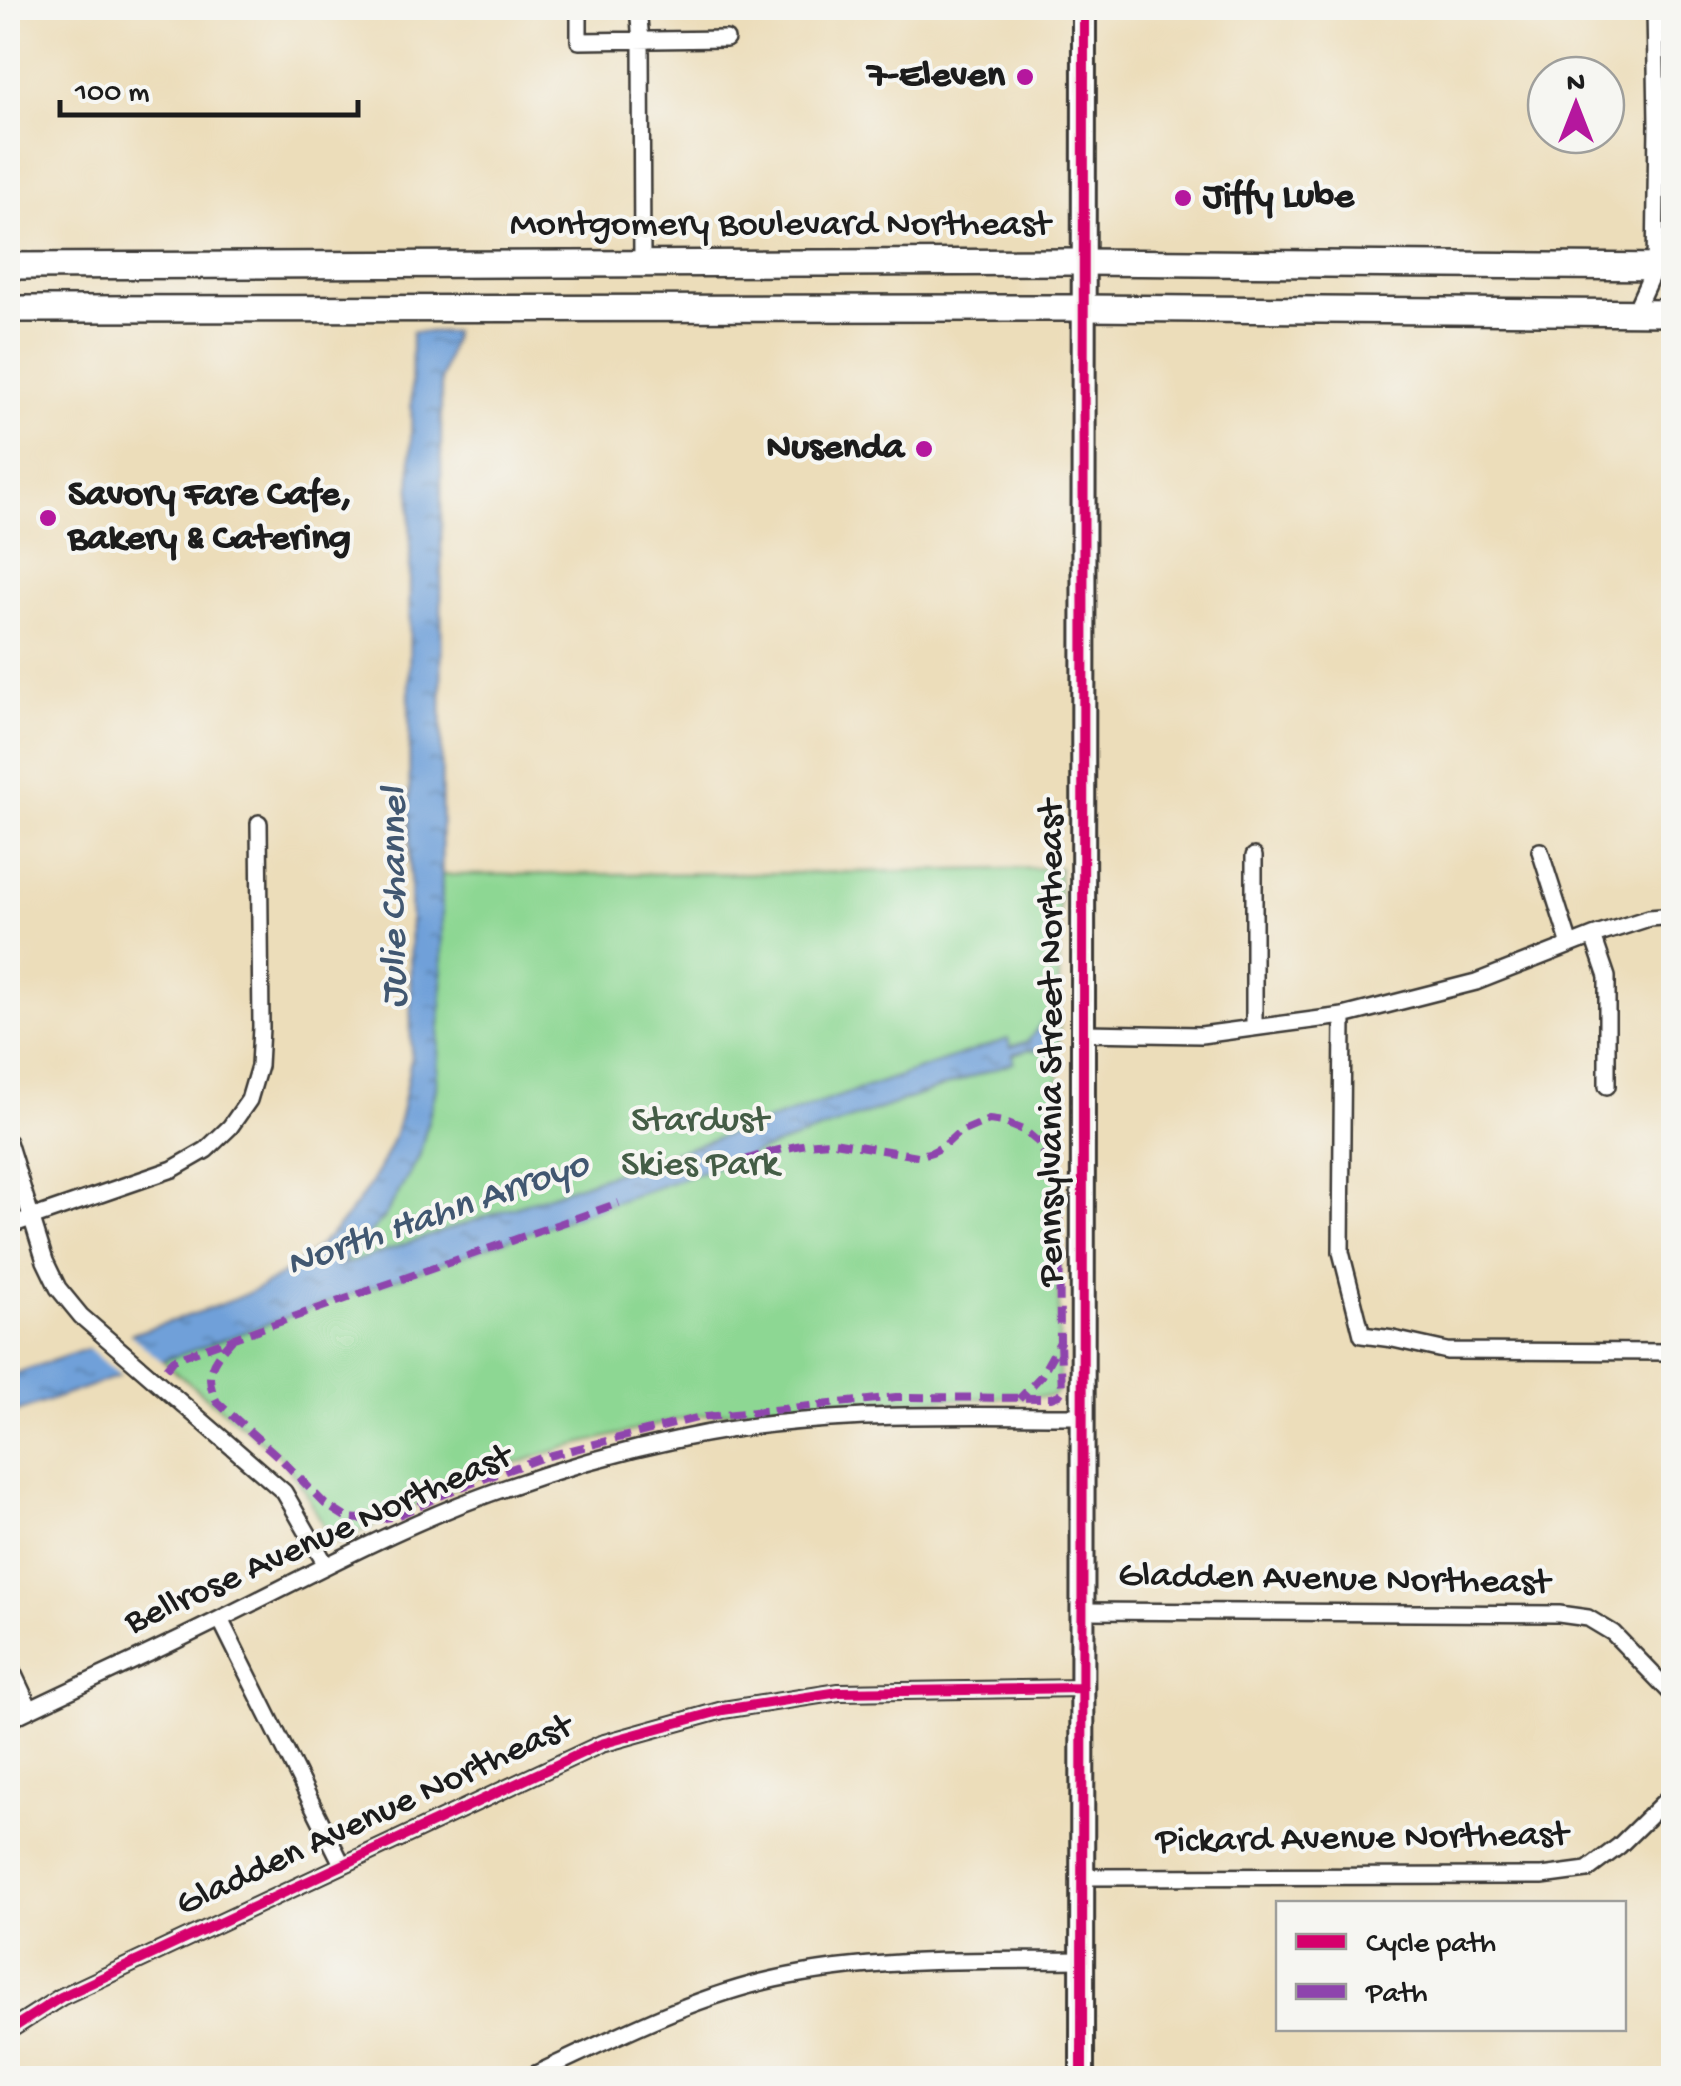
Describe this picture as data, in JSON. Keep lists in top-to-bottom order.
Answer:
{
  "streets": {
    "main road": ["Montgomery Boulevard Northeast"],
    "street": [
      "Pennsylvania Street Northeast",
      "Bellrose Avenue Northeast",
      "Gladden Avenue Northeast",
      "Pickard Avenue Northeast"
    ]
  },
  "crossings": [
    ["Montgomery Boulevard Northeast", "Pennsylvania Street Northeast"],
    ["Pennsylvania Street Northeast", "Bellrose Avenue Northeast"],
    ["Pennsylvania Street Northeast", "Gladden Avenue Northeast"],
    ["Pennsylvania Street Northeast", "Pickard Avenue Northeast"]
  ],
  "water": ["Julie Channel", "North Hahn Arroyo"],
  "parks": ["Stardust Skies Park"],
  "places": [
    "7-Eleven",
    "Jiffy Lube",
    "Nusenda",
    "Savory Fare Cafe, Bakery & Catering"
  ],
  "legend": ["Cycle path", "Path"],
  "scale_bar": "100 m",
  "north": "top"
}
